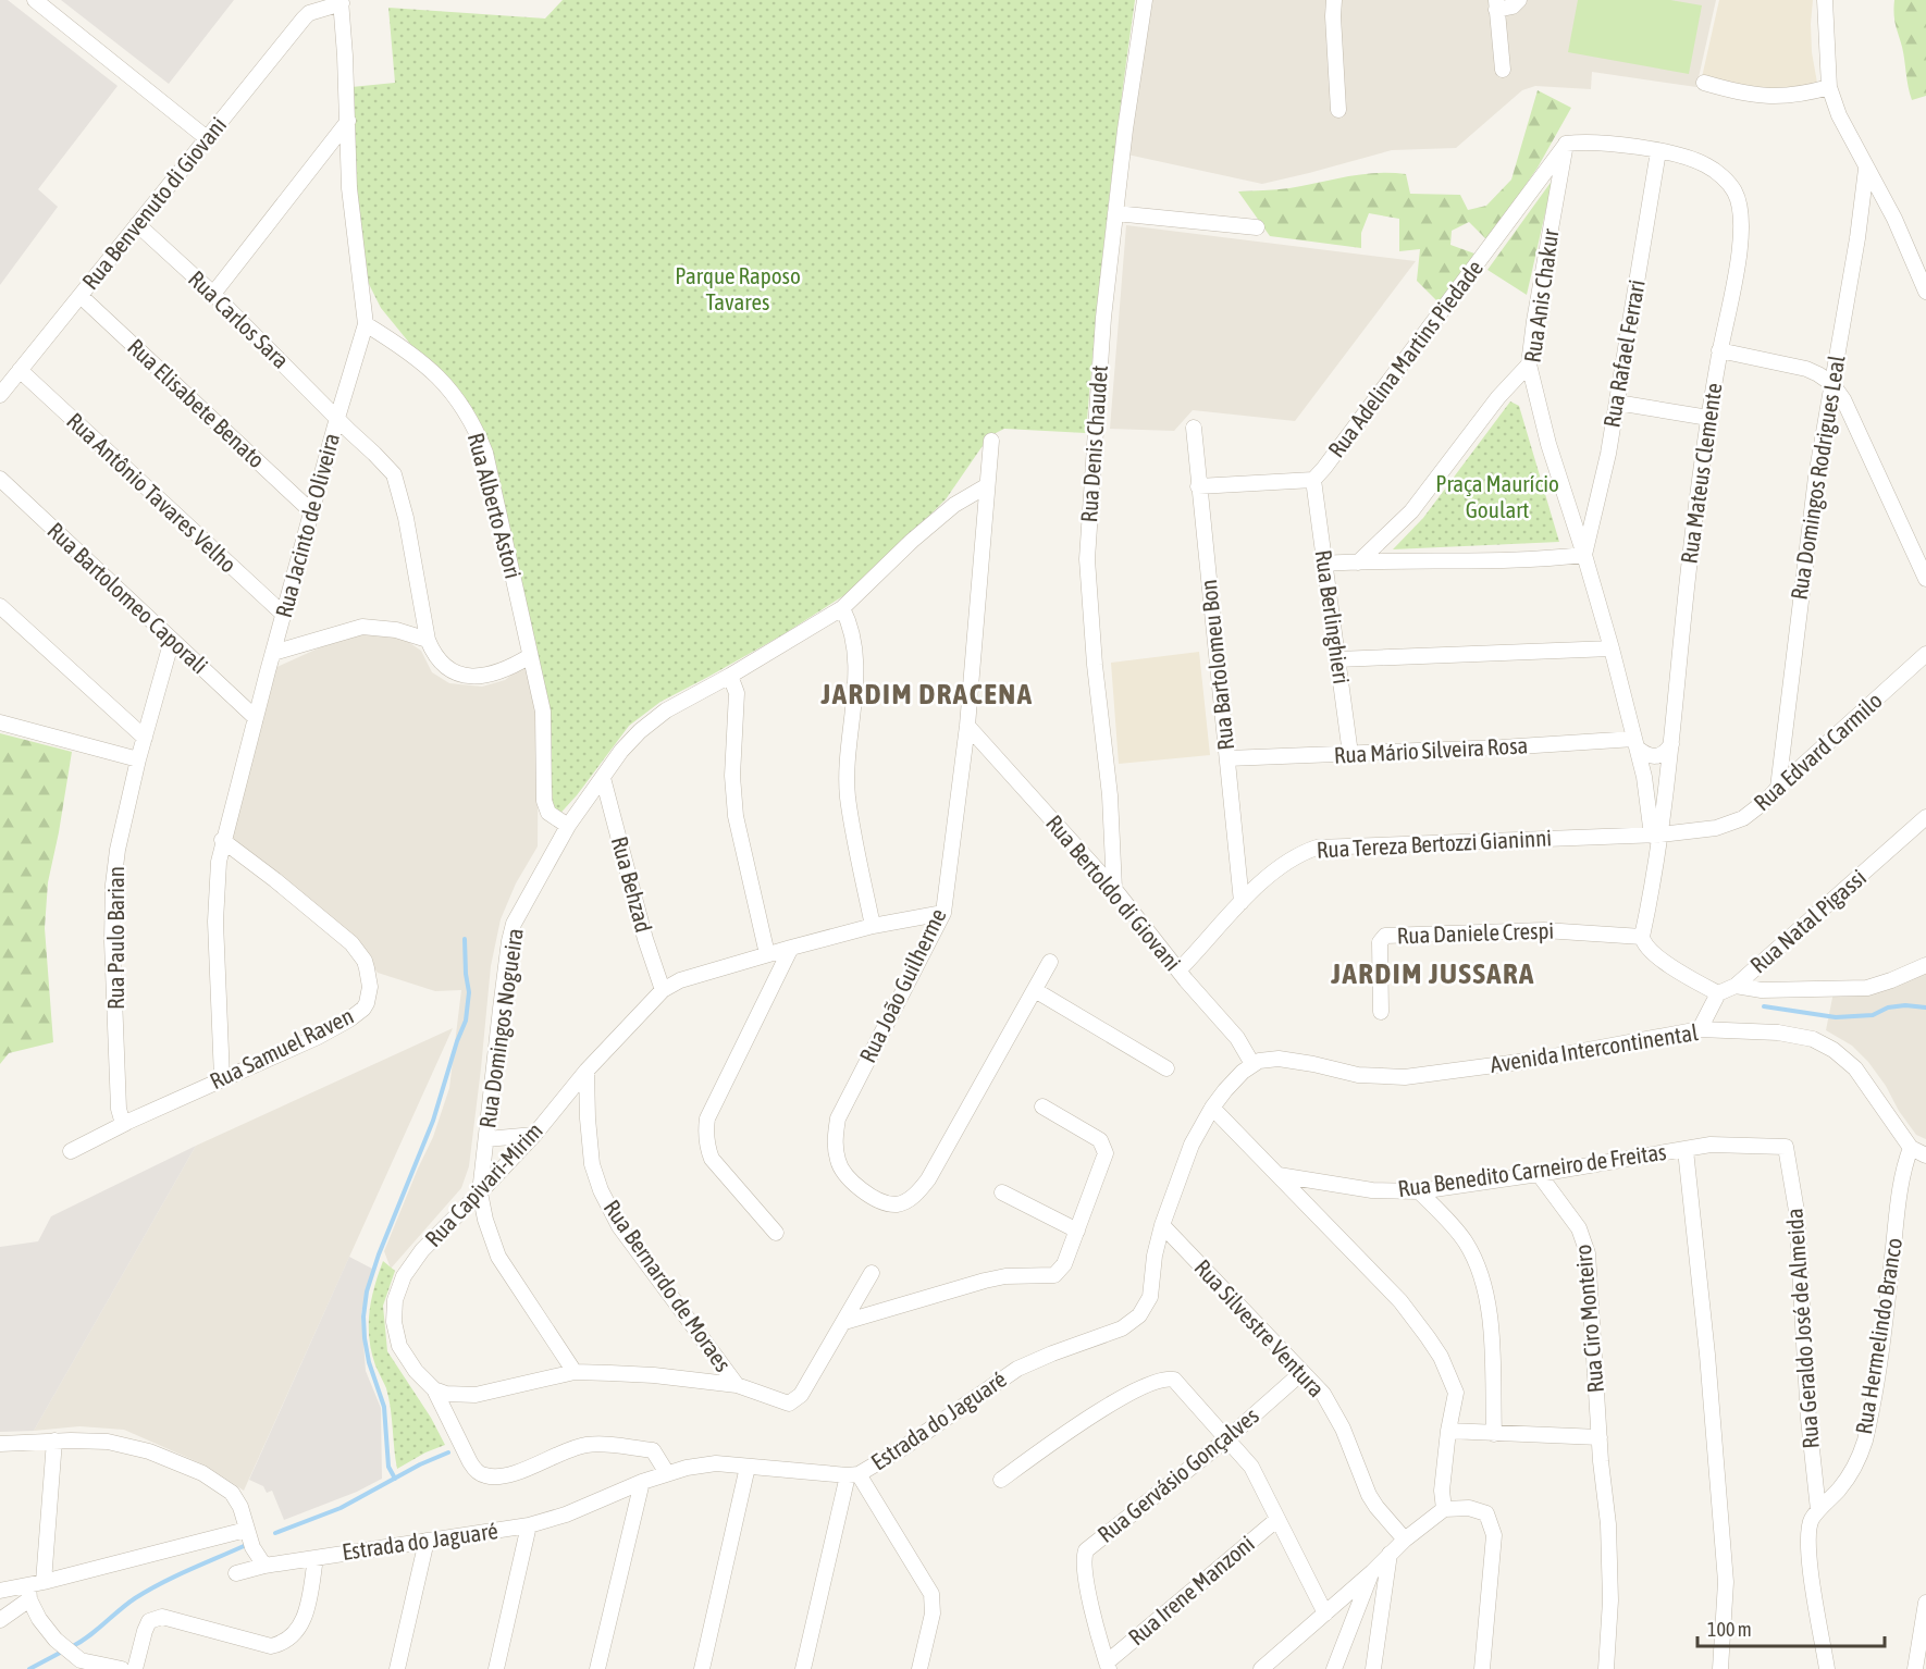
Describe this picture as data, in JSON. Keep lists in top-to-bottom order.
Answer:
{
  "streets": {
    "street": [
      "Rua Benvenuto di Giovani",
      "Rua Anis Chakur",
      "Rua Carlos Sara",
      "Rua Rafael Ferrari",
      "Rua Adelina Martins Piedade",
      "Rua Elisabete Benato",
      "Rua Denis Chaudet",
      "Rua Mateus Clemente",
      "Rua Domingos Rodrigues Leal",
      "Rua Antônio Tavares Velho",
      "Rua Alberto Astori",
      "Rua Jacinto de Oliveira",
      "Rua Bartolomeo Caporali",
      "Rua Berlinghieri",
      "Rua Bartolomeu Bon",
      "Rua Mário Silveira Rosa",
      "Rua Edvard Carmilo",
      "Rua Tereza Bertozzi Gianinni",
      "Rua Behzad",
      "Rua Bertoldo di Giovani",
      "Rua Natal Pigassi",
      "Rua Daniele Crespi",
      "Rua Paulo Barian",
      "Rua João Guilherme",
      "Rua Domingos Nogueira",
      "Rua Samuel Raven",
      "Avenida Intercontinental",
      "Rua Benedito Carneiro de Freitas",
      "Rua Capivari-Mirim",
      "Rua Bernardo de Moraes",
      "Rua Ciro Monteiro",
      "Rua Silvestre Ventura",
      "Rua Geraldo José de Almeida",
      "Rua Hermelindo Branco",
      "Estrada do Jaguaré",
      "Rua Gervásio Gonçalves",
      "Rua Irene Manzoni"
    ]
  },
  "crossings": [
    ["Rua Benvenuto di Giovani", "Rua Carlos Sara"],
    ["Rua Benvenuto di Giovani", "Rua Elisabete Benato"],
    ["Rua Benvenuto di Giovani", "Rua Antônio Tavares Velho"],
    ["Rua Benvenuto di Giovani", "Rua Jacinto de Oliveira"],
    ["Rua Anis Chakur", "Rua Rafael Ferrari"],
    ["Rua Anis Chakur", "Rua Adelina Martins Piedade"],
    ["Rua Anis Chakur", "Rua Mateus Clemente"],
    ["Rua Anis Chakur", "Rua Mário Silveira Rosa"],
    ["Rua Anis Chakur", "Rua Edvard Carmilo"],
    ["Rua Anis Chakur", "Rua Tereza Bertozzi Gianinni"],
    ["Rua Carlos Sara", "Rua Jacinto de Oliveira"],
    ["Rua Rafael Ferrari", "Rua Mateus Clemente"],
    ["Rua Adelina Martins Piedade", "Rua Mateus Clemente"],
    ["Rua Adelina Martins Piedade", "Rua Berlinghieri"],
    ["Rua Adelina Martins Piedade", "Rua Bartolomeu Bon"],
    ["Rua Elisabete Benato", "Rua Jacinto de Oliveira"],
    ["Rua Denis Chaudet", "Rua Bertoldo di Giovani"],
    ["Rua Mateus Clemente", "Rua Edvard Carmilo"],
    ["Rua Mateus Clemente", "Rua Tereza Bertozzi Gianinni"],
    ["Rua Mateus Clemente", "Rua Daniele Crespi"],
    ["Rua Domingos Rodrigues Leal", "Rua Edvard Carmilo"],
    ["Rua Antônio Tavares Velho", "Rua Jacinto de Oliveira"],
    ["Rua Alberto Astori", "Rua Jacinto de Oliveira"],
    ["Rua Alberto Astori", "Rua Domingos Nogueira"],
    ["Rua Jacinto de Oliveira", "Rua Bartolomeo Caporali"],
    ["Rua Jacinto de Oliveira", "Rua Samuel Raven"],
    ["Rua Bartolomeo Caporali", "Rua Paulo Barian"],
    ["Rua Berlinghieri", "Rua Mário Silveira Rosa"],
    ["Rua Bartolomeu Bon", "Rua Mário Silveira Rosa"],
    ["Rua Bartolomeu Bon", "Rua Tereza Bertozzi Gianinni"],
    ["Rua Edvard Carmilo", "Rua Tereza Bertozzi Gianinni"],
    ["Rua Tereza Bertozzi Gianinni", "Rua Bertoldo di Giovani"],
    ["Rua Behzad", "Rua Domingos Nogueira"],
    ["Rua Behzad", "Rua Capivari-Mirim"],
    ["Rua Bertoldo di Giovani", "Rua João Guilherme"],
    ["Rua Bertoldo di Giovani", "Avenida Intercontinental"],
    ["Rua Bertoldo di Giovani", "Estrada do Jaguaré"],
    ["Rua Paulo Barian", "Rua Samuel Raven"],
    ["Rua João Guilherme", "Rua Domingos Nogueira"],
    ["Rua João Guilherme", "Rua Capivari-Mirim"],
    ["Rua Domingos Nogueira", "Rua Capivari-Mirim"],
    ["Avenida Intercontinental", "Rua Hermelindo Branco"],
    ["Avenida Intercontinental", "Estrada do Jaguaré"],
    ["Rua Benedito Carneiro de Freitas", "Rua Ciro Monteiro"],
    ["Rua Benedito Carneiro de Freitas", "Rua Geraldo José de Almeida"],
    ["Rua Capivari-Mirim", "Rua Bernardo de Moraes"],
    ["Rua Capivari-Mirim", "Estrada do Jaguaré"],
    ["Rua Silvestre Ventura", "Estrada do Jaguaré"],
    ["Rua Silvestre Ventura", "Rua Gervásio Gonçalves"],
    ["Rua Geraldo José de Almeida", "Rua Hermelindo Branco"],
    ["Rua Gervásio Gonçalves", "Rua Irene Manzoni"]
  ],
  "districts": ["JARDIM DRACENA", "JARDIM JUSSARA"],
  "parks": ["Parque Raposo Tavares", "Praça Maurício Goulart"],
  "scale_bar": "100 m"
}
